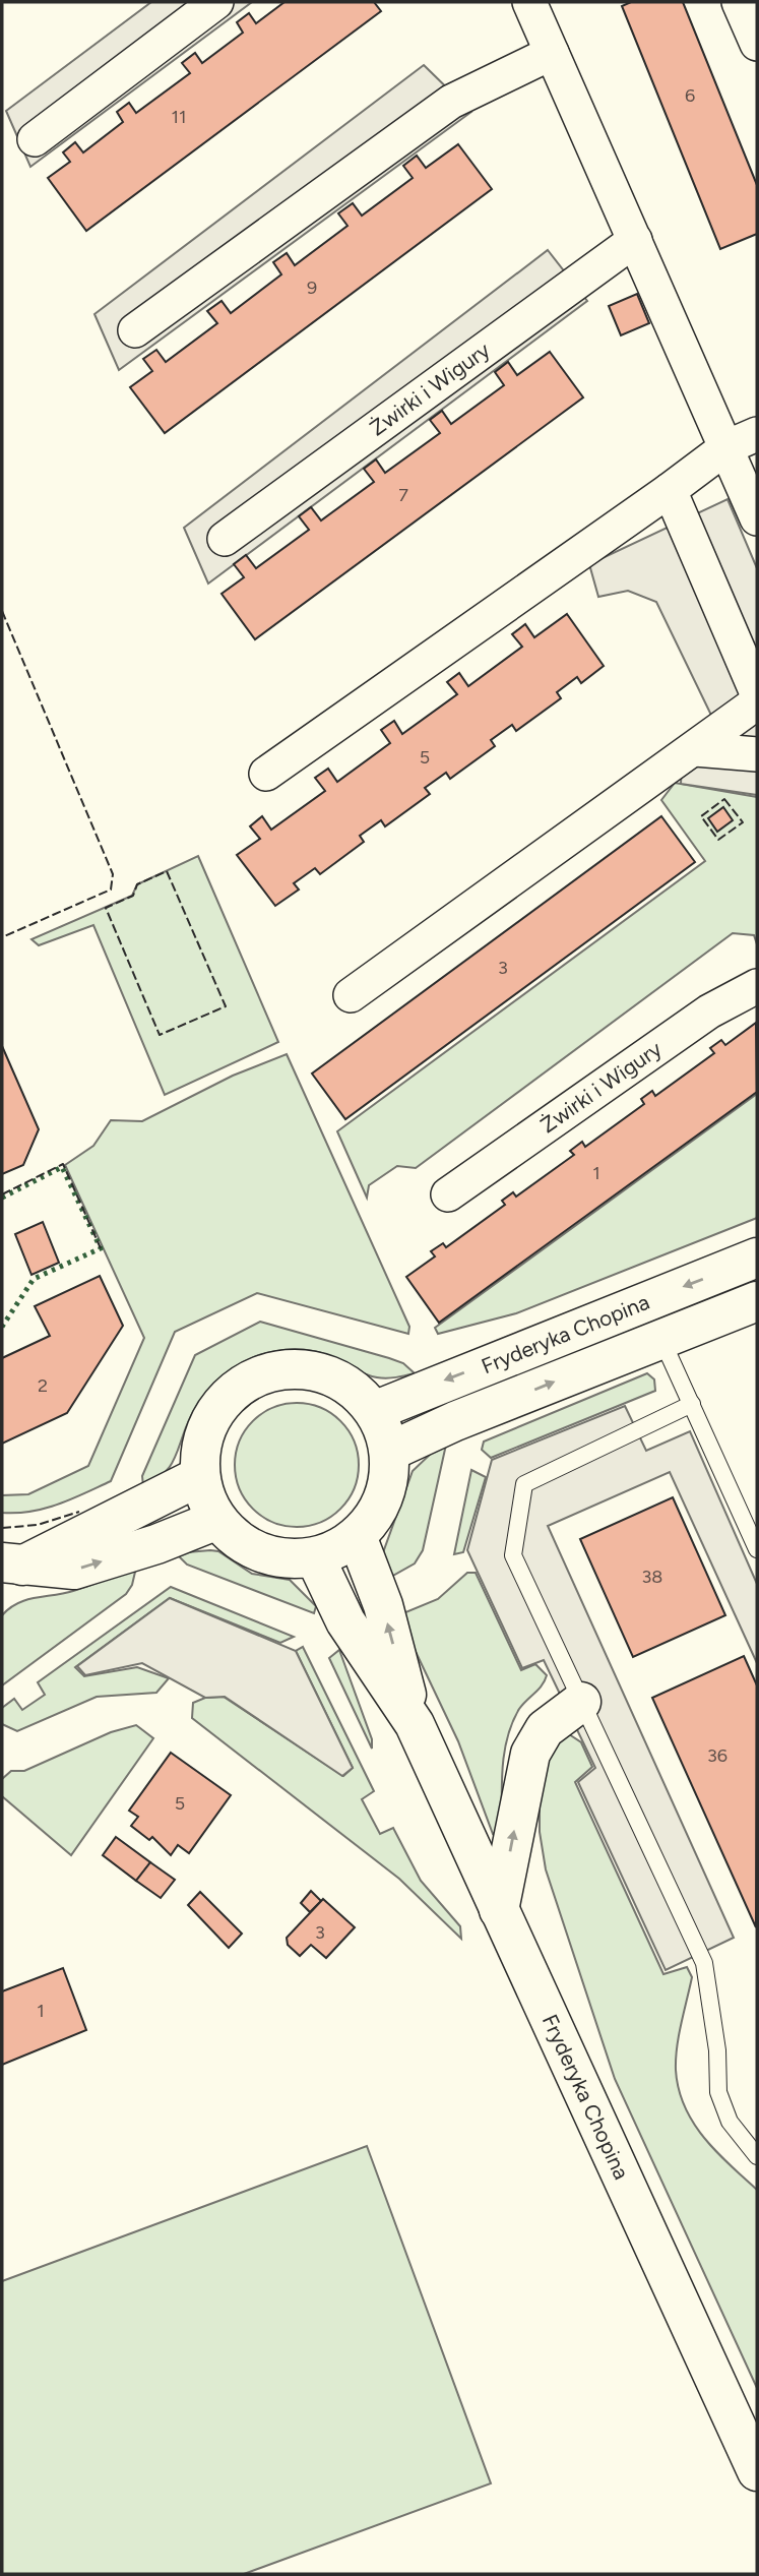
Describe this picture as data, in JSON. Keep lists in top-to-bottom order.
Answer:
{
  "streets": {
    "main road": ["Fryderyka Chopina"],
    "street": ["Żwirki i Wigury"]
  },
  "house_numbers": [
    "6",
    "11",
    "9",
    "7",
    "5",
    "3",
    "1",
    "2",
    "38",
    "36",
    "5",
    "3",
    "1"
  ]
}
